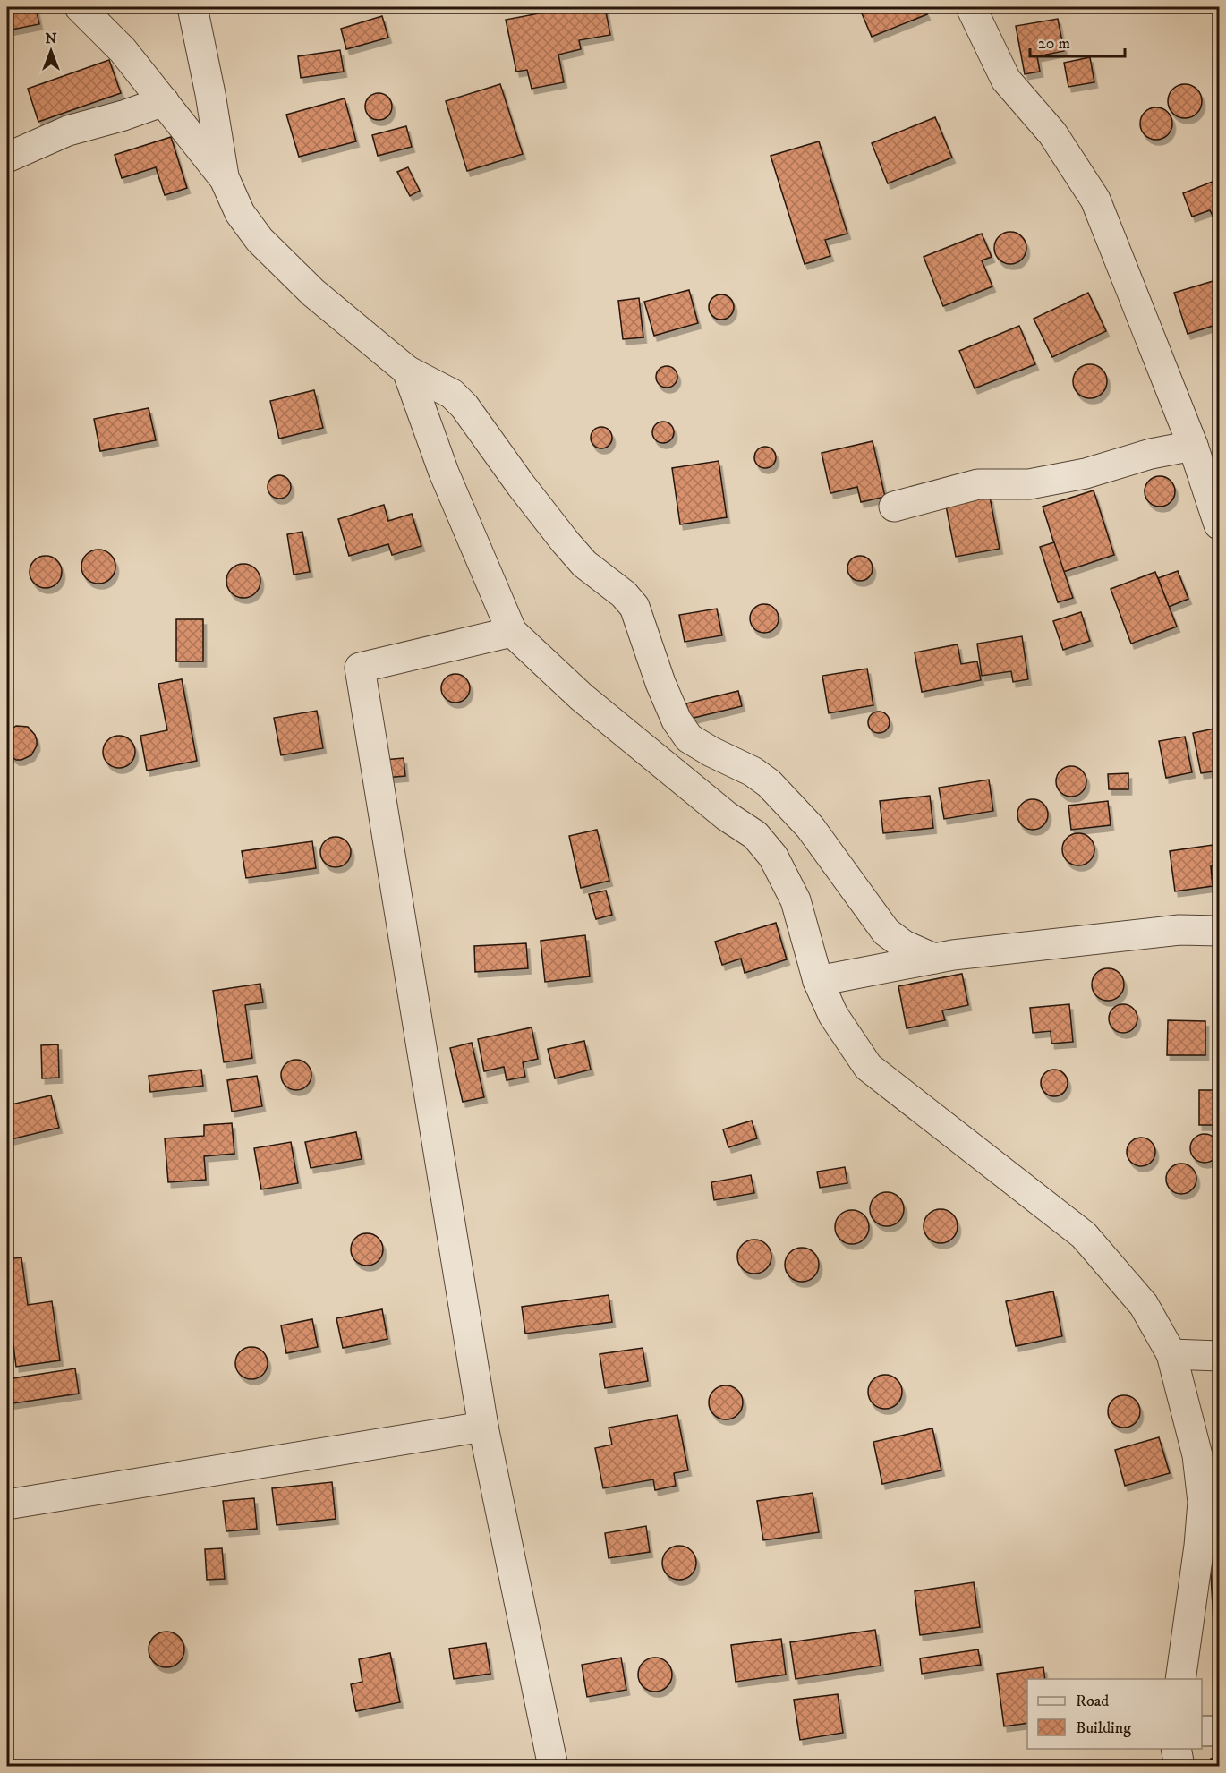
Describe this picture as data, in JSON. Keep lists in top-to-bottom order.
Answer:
{
  "legend": ["Road", "Building"],
  "scale_bar": "20 m",
  "north": "top"
}
